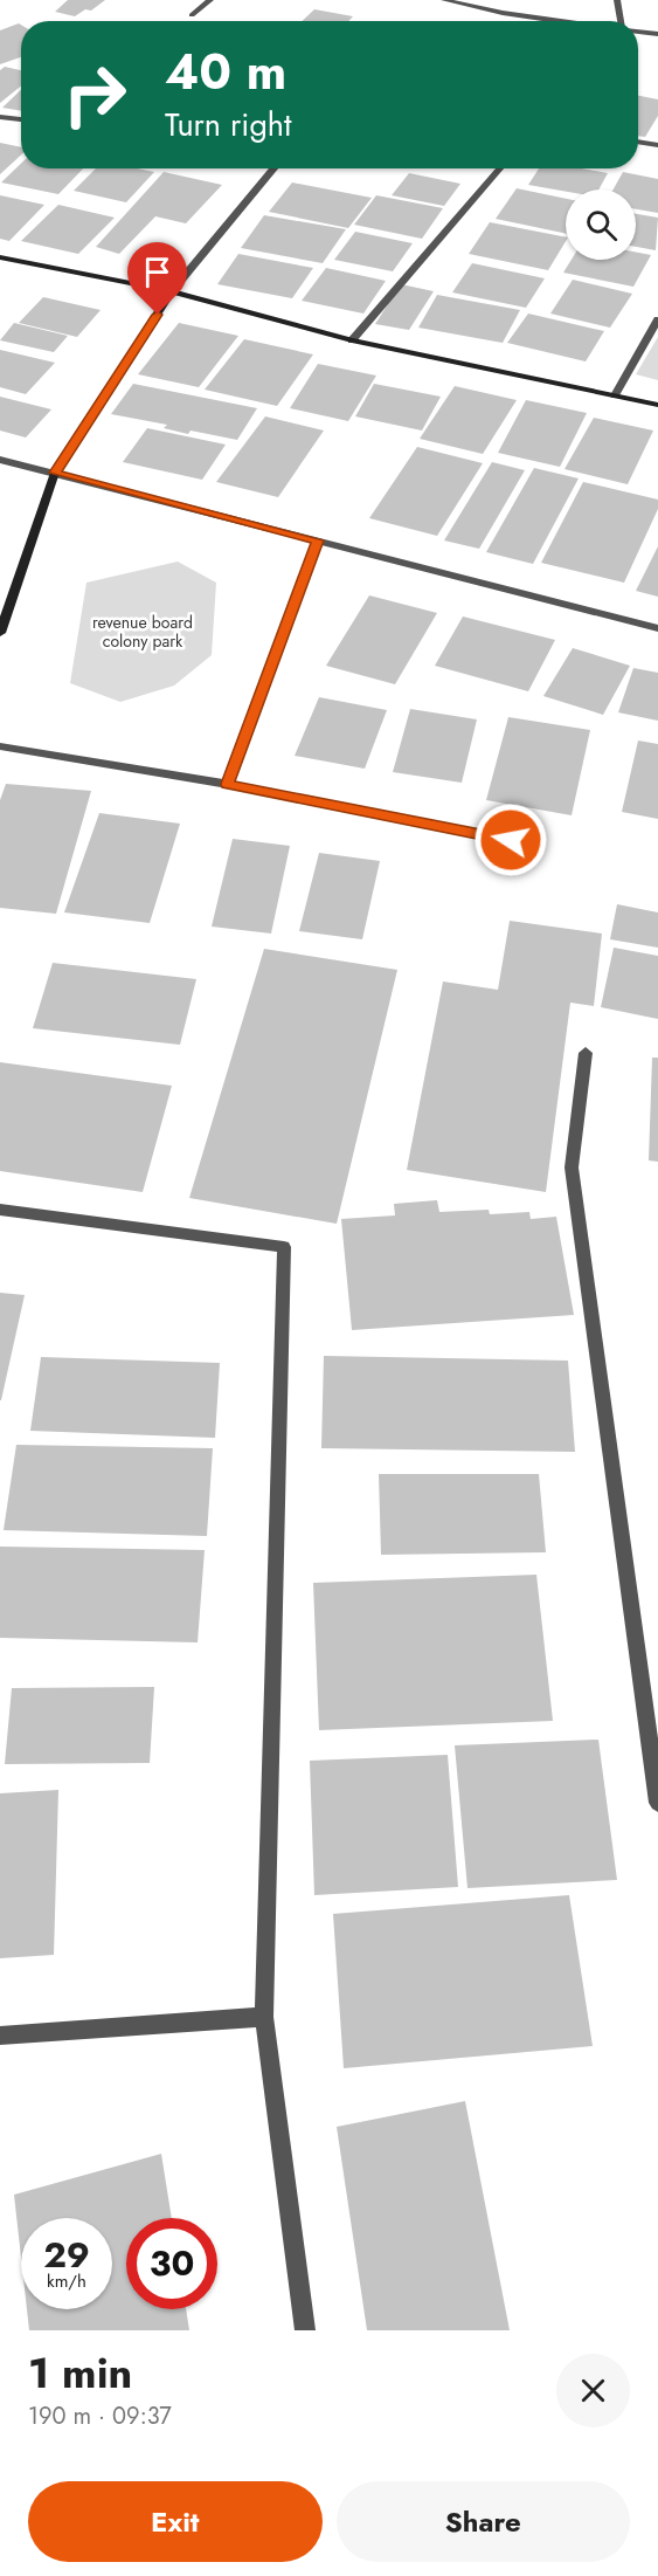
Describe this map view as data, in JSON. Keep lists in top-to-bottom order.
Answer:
{
  "parks": ["revenue board colony park"],
  "page": {
    "turn": ["40 m", "Turn right"],
    "speed": "29 km/h",
    "limit": "30",
    "heading": ["1 min", "190 m · 09:37"],
    "buttons": ["Exit", "Share"]
  }
}
